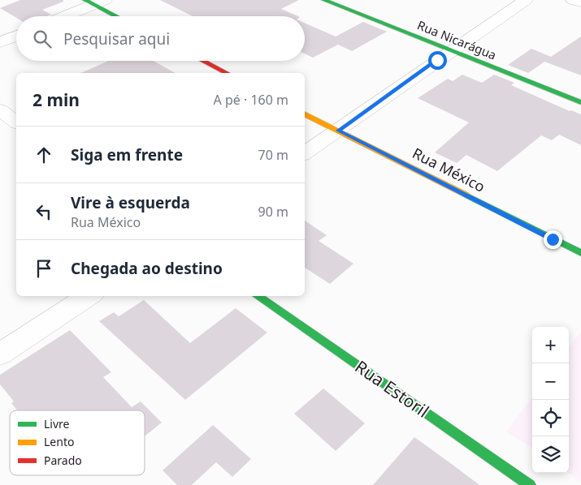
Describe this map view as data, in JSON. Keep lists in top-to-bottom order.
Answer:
{
  "streets": {
    "street": ["Rua Nicarágua", "Rua México", "Rua Estoril"]
  },
  "legend": ["Livre", "Lento", "Parado"],
  "page": {
    "search": "Pesquisar aqui",
    "heading": ["2 min", "A pé · 160 m"],
    "list": [
      ["Siga em frente", "70 m"],
      ["Vire à esquerda", "Rua México", "90 m"],
      "Chegada ao destino"
    ],
    "map_buttons": ["+", "−"]
  }
}
